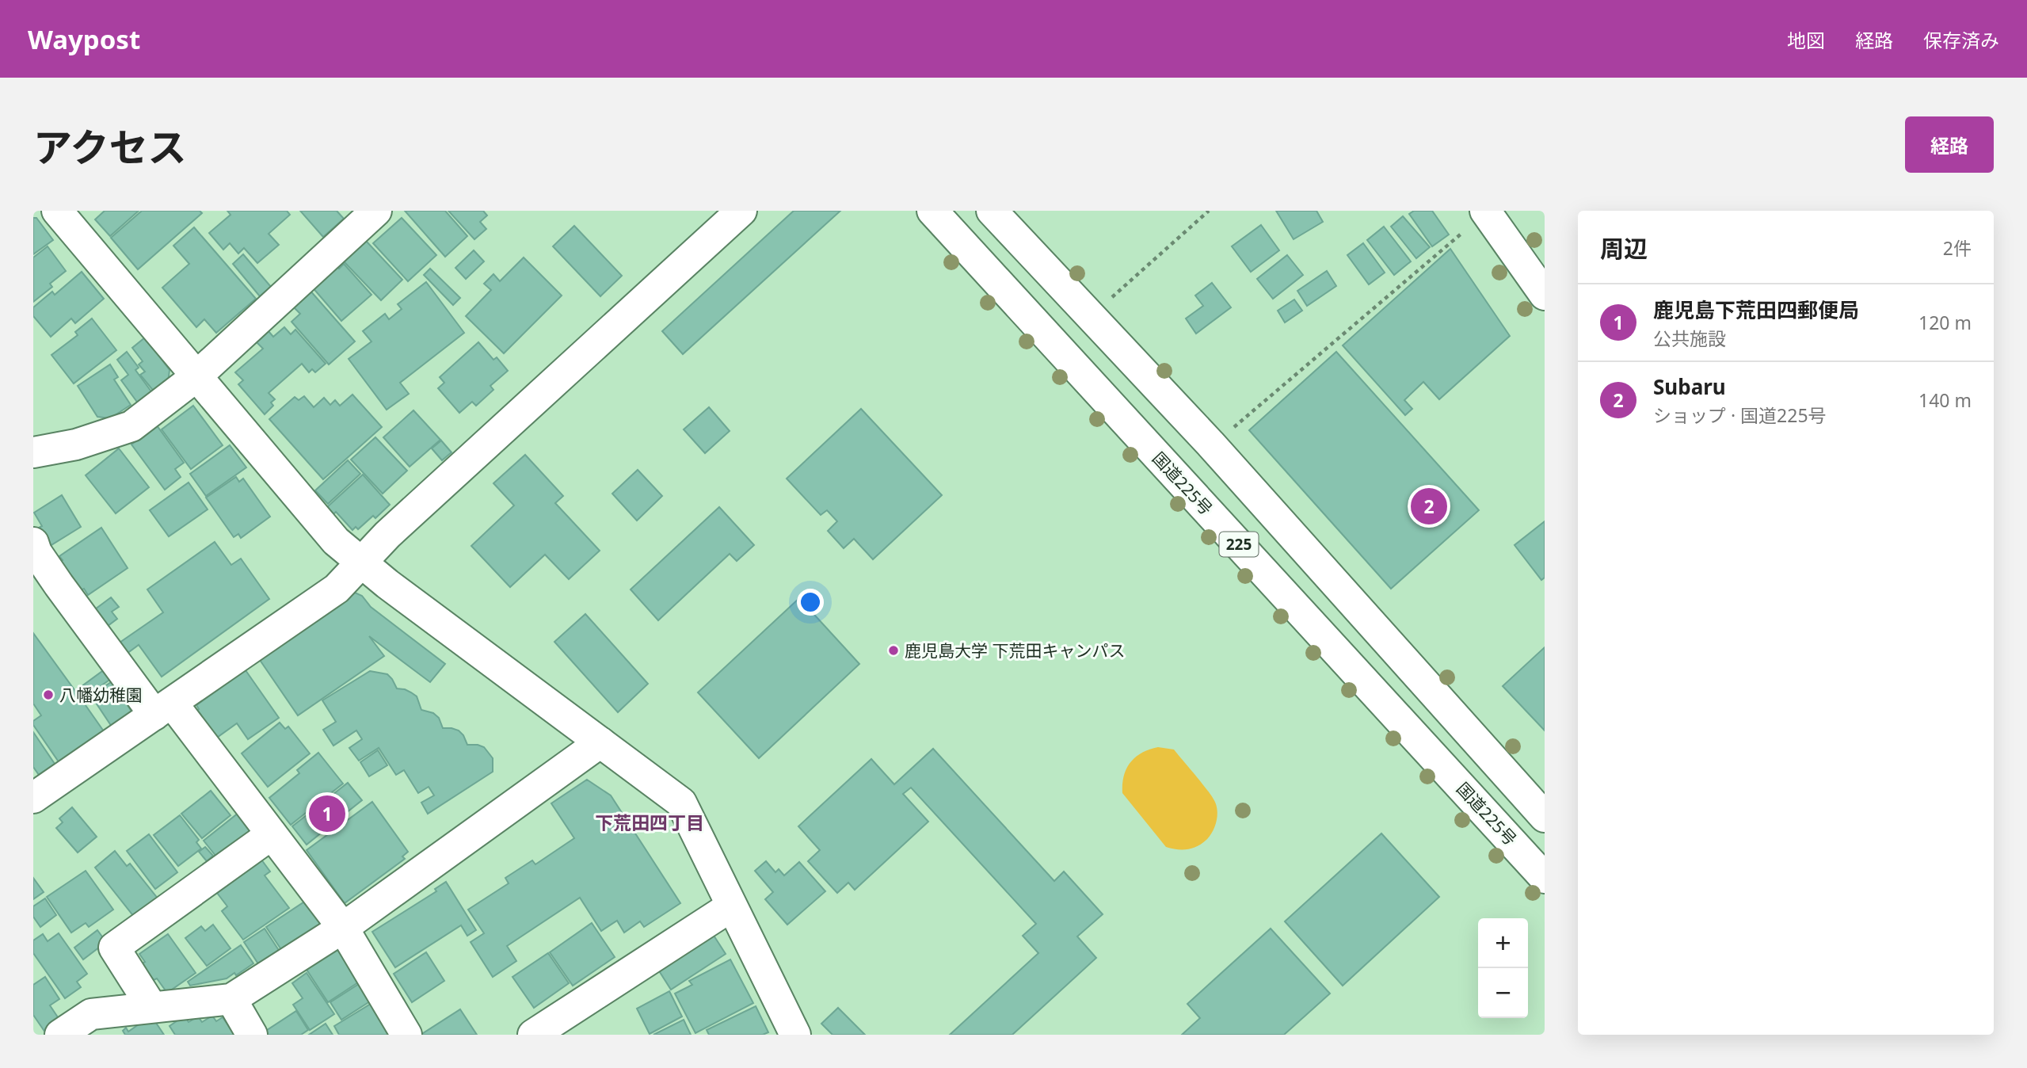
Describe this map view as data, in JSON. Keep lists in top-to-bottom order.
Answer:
{
  "streets": {
    "main road": ["国道225号", "225"]
  },
  "districts": ["下荒田四丁目"],
  "places": ["鹿児島大学 下荒田キャンパス", "八幡幼稚園"],
  "page": {
    "header": "Waypost",
    "nav": ["地図", "経路", "保存済み"],
    "title": "アクセス",
    "buttons": "経路",
    "heading": ["周辺", "2件"],
    "list": [
      {
        "mark": "1",
        "name": "鹿児島下荒田四郵便局",
        "note": "公共施設",
        "value": "120 m"
      },
      {
        "mark": "2",
        "name": "Subaru",
        "note": "ショップ · 国道225号",
        "value": "140 m"
      }
    ],
    "pins": ["2", "1"],
    "map_buttons": ["+", "−"]
  }
}
